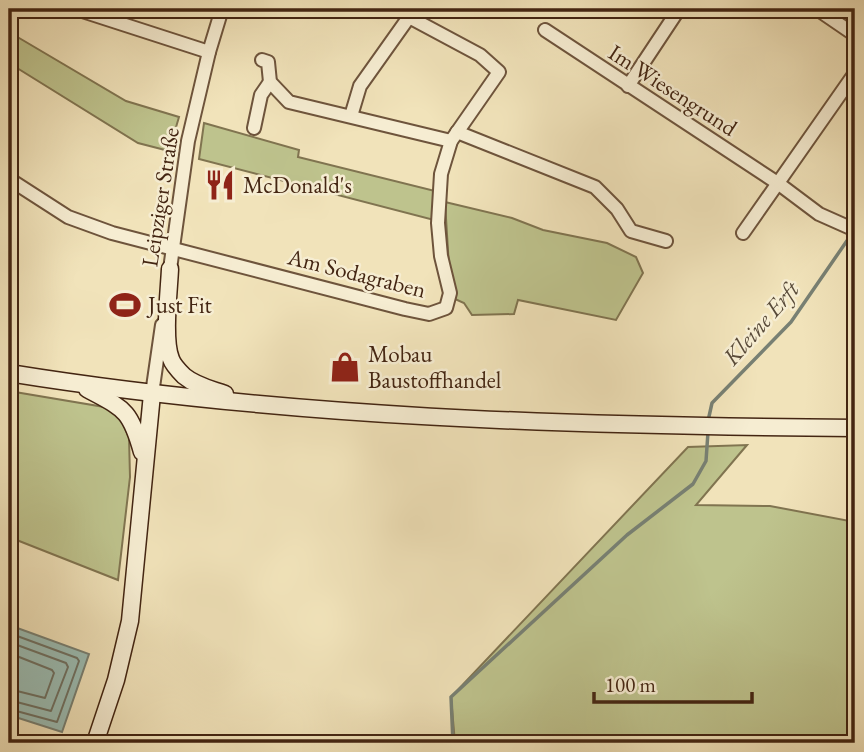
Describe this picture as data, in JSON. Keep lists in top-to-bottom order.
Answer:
{
  "streets": {
    "street": ["Im Wiesengrund", "Leipziger Straße", "Am Sodagraben"]
  },
  "crossings": [
    ["Leipziger Straße", "Am Sodagraben"]
  ],
  "water": ["Kleine Erft"],
  "places": {
    "restaurant": ["McDonald's"],
    "sports": ["Just Fit"],
    "shop": ["Mobau Baustoffhandel"]
  },
  "scale_bar": "100 m"
}
